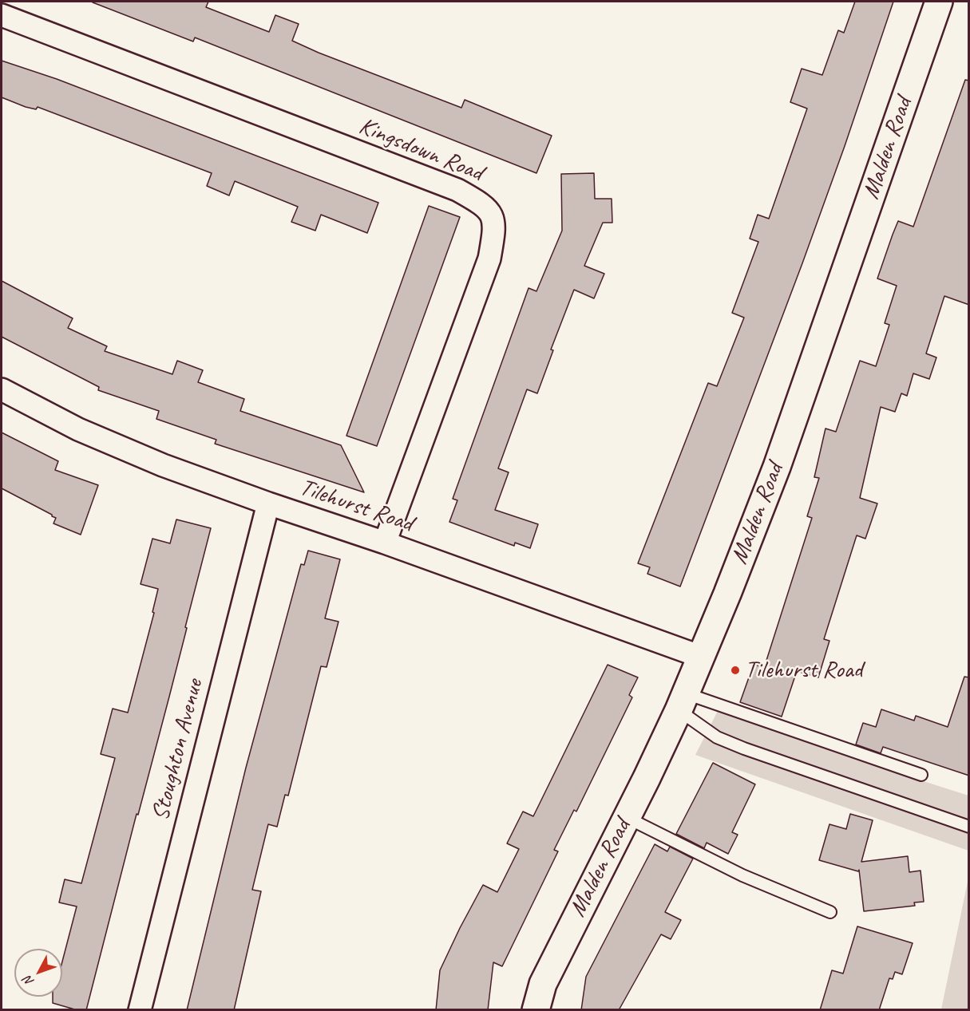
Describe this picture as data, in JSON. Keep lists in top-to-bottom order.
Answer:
{
  "streets": {
    "main road": ["Malden Road"],
    "street": ["Kingsdown Road", "Tilehurst Road", "Stoughton Avenue"]
  },
  "crossings": [
    ["Malden Road", "Tilehurst Road"],
    ["Kingsdown Road", "Tilehurst Road"],
    ["Tilehurst Road", "Stoughton Avenue"]
  ],
  "places": ["Tilehurst Road"],
  "north": "bottom left"
}
